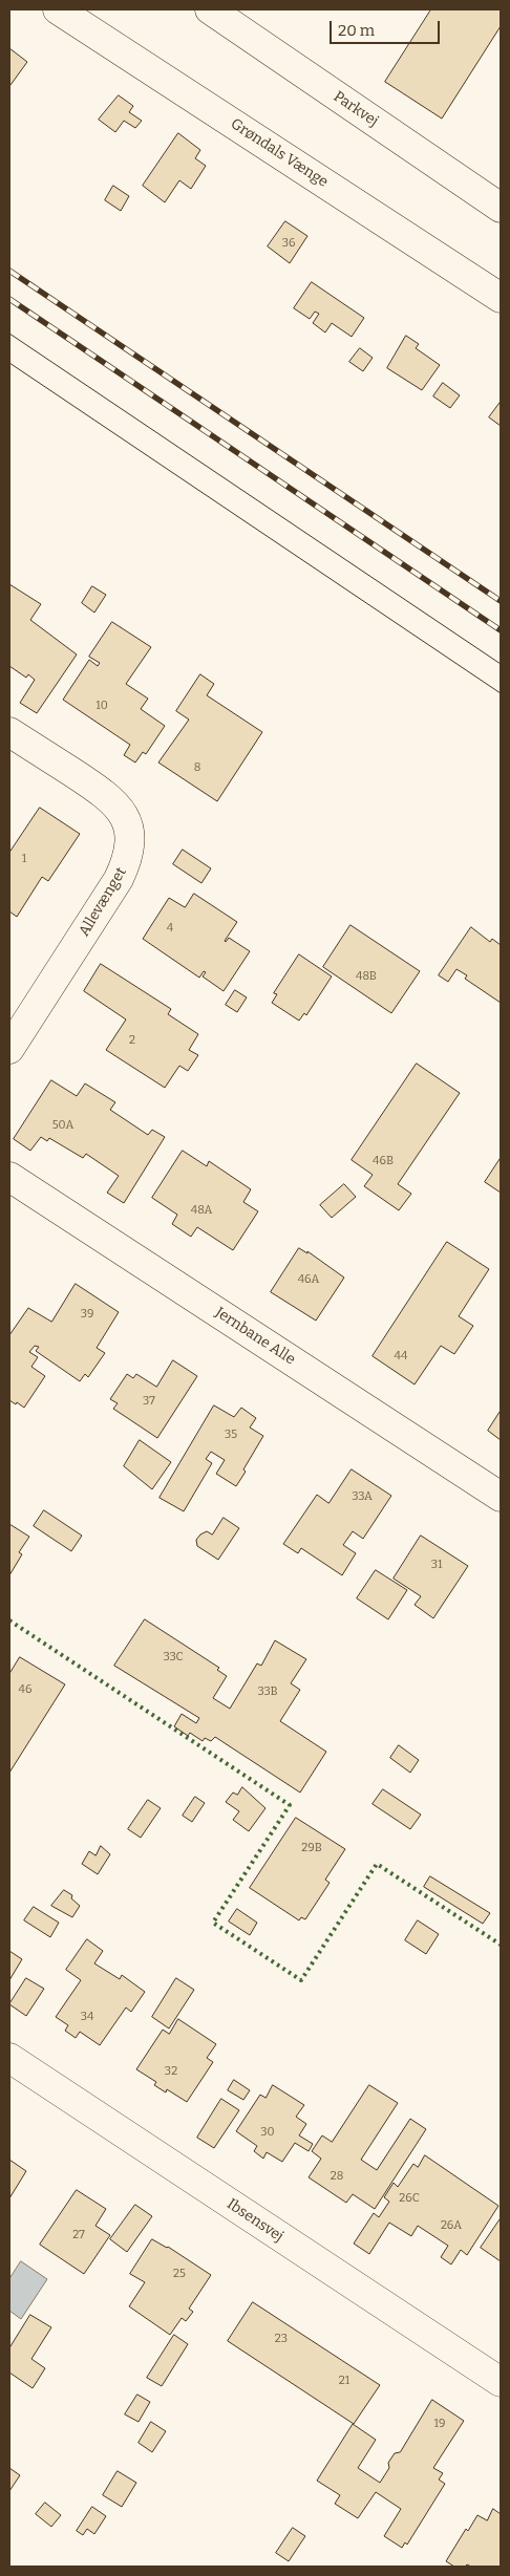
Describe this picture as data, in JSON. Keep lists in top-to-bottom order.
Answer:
{
  "streets": {
    "street": [
      "Parkvej",
      "Grøndals Vænge",
      "Allevænget",
      "Jernbane Alle",
      "Ibsensvej"
    ]
  },
  "house_numbers": [
    "36",
    "10",
    "8",
    "1",
    "4",
    "48B",
    "2",
    "50A",
    "46B",
    "48A",
    "46A",
    "39",
    "44",
    "37",
    "35",
    "33A",
    "31",
    "33C",
    "46",
    "33B",
    "29B",
    "34",
    "32",
    "30",
    "28",
    "26C",
    "26A",
    "27",
    "25",
    "23",
    "21",
    "19"
  ],
  "scale_bar": "20 m"
}
